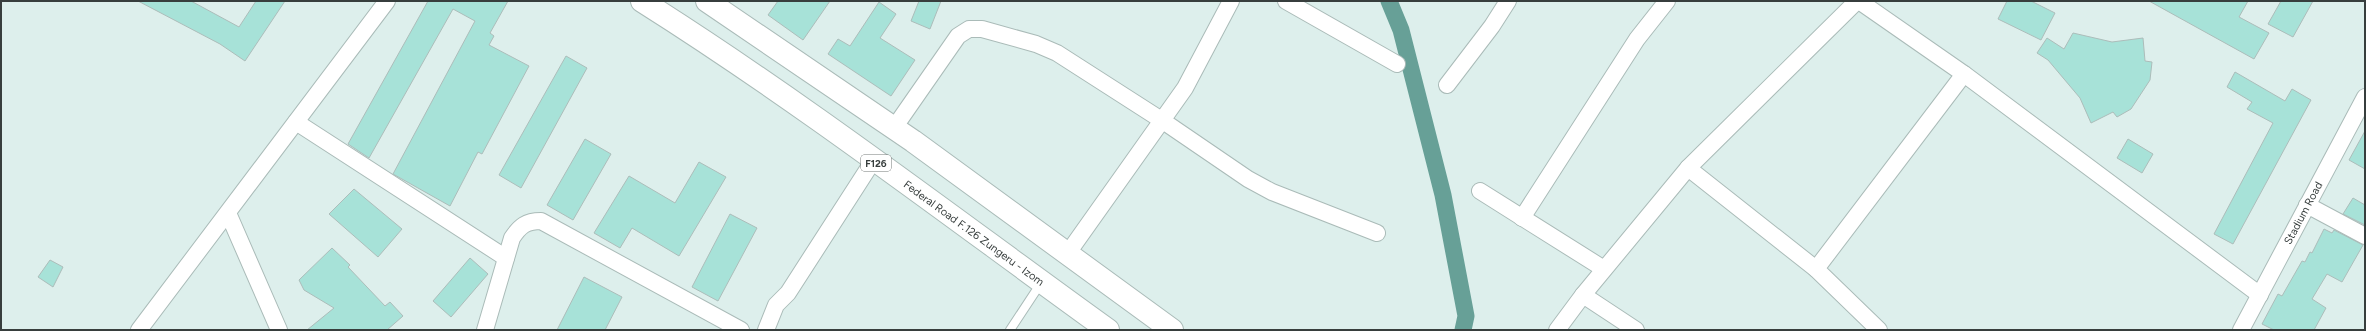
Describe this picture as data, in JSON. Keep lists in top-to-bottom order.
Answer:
{
  "streets": {
    "main road": ["F126", "Federal Road F.126 Zungeru - Izom"],
    "street": ["Stadium Road"]
  }
}
